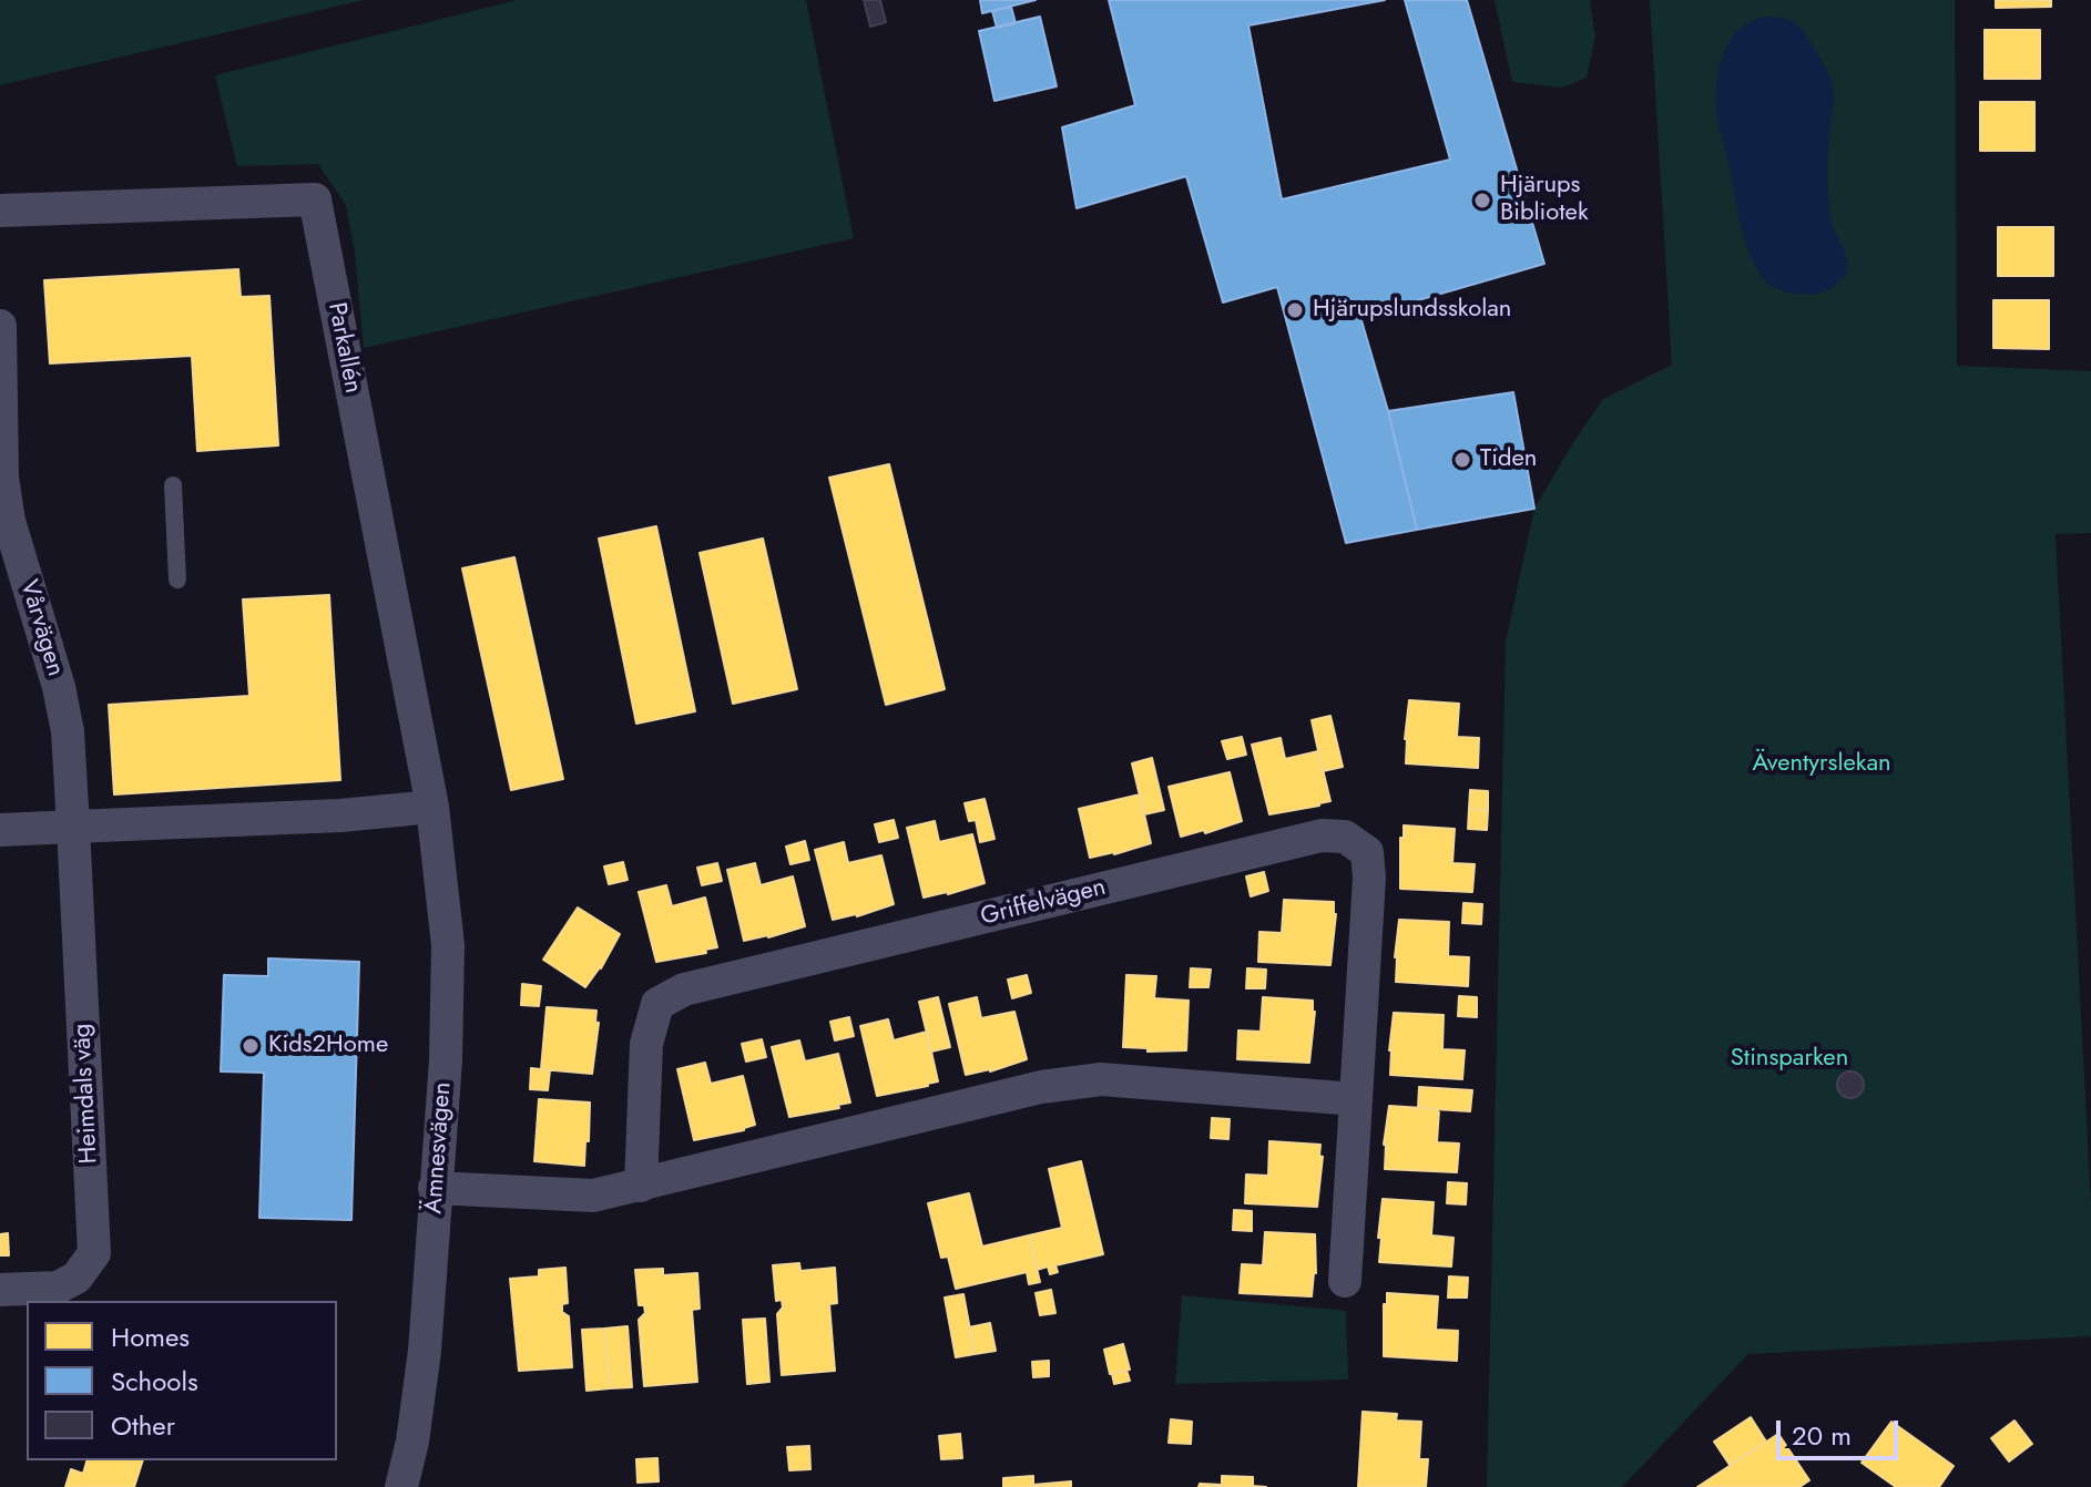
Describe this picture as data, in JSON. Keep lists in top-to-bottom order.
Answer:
{
  "streets": {
    "street": [
      "Parkallén",
      "Vårvägen",
      "Griffelvägen",
      "Heimdals väg",
      "Ämnesvägen"
    ]
  },
  "crossings": [
    ["Parkallén", "Ämnesvägen"],
    ["Vårvägen", "Heimdals väg"]
  ],
  "parks": ["Äventyrslekan", "Stinsparken"],
  "places": [
    "Hjärups Bibliotek",
    "Hjärupslundsskolan",
    "Tiden",
    "Kids2Home"
  ],
  "legend": ["Homes", "Schools", "Other"],
  "scale_bar": "20 m"
}
